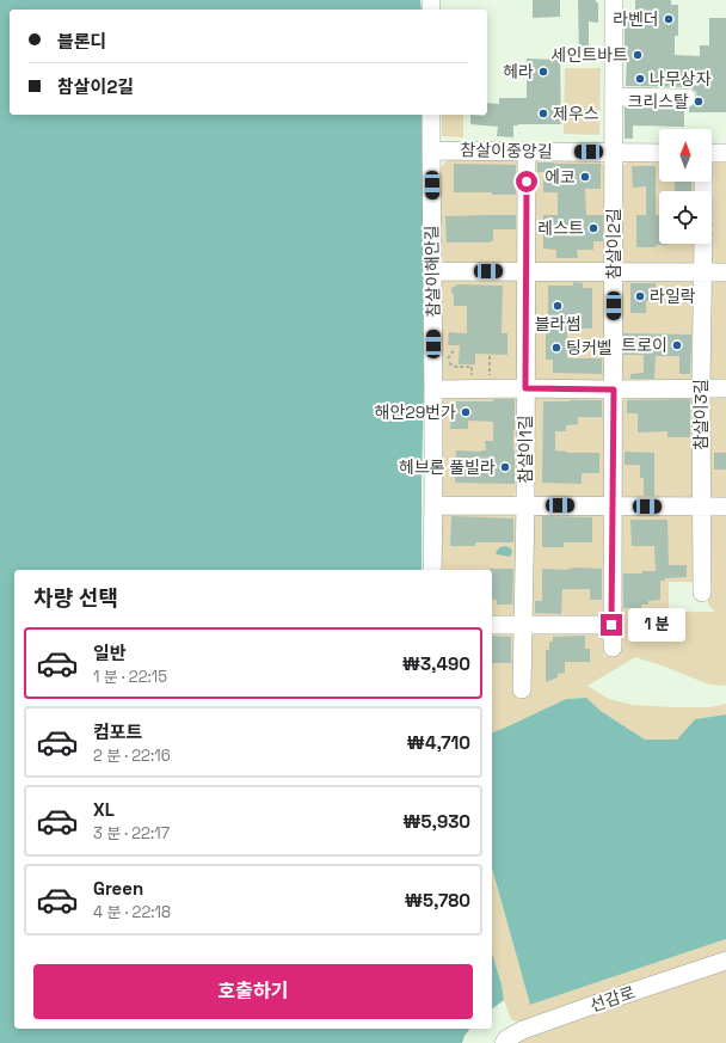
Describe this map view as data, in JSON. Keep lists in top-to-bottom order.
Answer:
{
  "streets": {
    "street": [
      "참살이중앙길",
      "참살이2길",
      "참살이해안길",
      "참살이3길",
      "참살이1길",
      "선감로"
    ]
  },
  "crossings": [
    ["참살이중앙길", "참살이2길"],
    ["참살이중앙길", "참살이해안길"],
    ["참살이중앙길", "참살이1길"]
  ],
  "places": [
    "라벤더",
    "세인트바트",
    "헤라",
    "나무상자",
    "크리스탈",
    "제우스",
    "에코",
    "레스트",
    "라일락",
    "블라썸",
    "트로이",
    "팅커벨",
    "해안29번가",
    "헤브론 풀빌라"
  ],
  "north": "top",
  "page": {
    "banner": ["블론디", "참살이2길"],
    "heading": "차량 선택",
    "bubble": "1 분",
    "list": [
      {
        "name": "일반",
        "note": "1 분 · 22:15",
        "value": "₩3,490"
      },
      {
        "name": "컴포트",
        "note": "2 분 · 22:16",
        "value": "₩4,710"
      },
      {
        "name": "XL",
        "note": "3 분 · 22:17",
        "value": "₩5,930"
      },
      {
        "name": "Green",
        "note": "4 분 · 22:18",
        "value": "₩5,780"
      }
    ],
    "buttons": "호출하기"
  }
}
